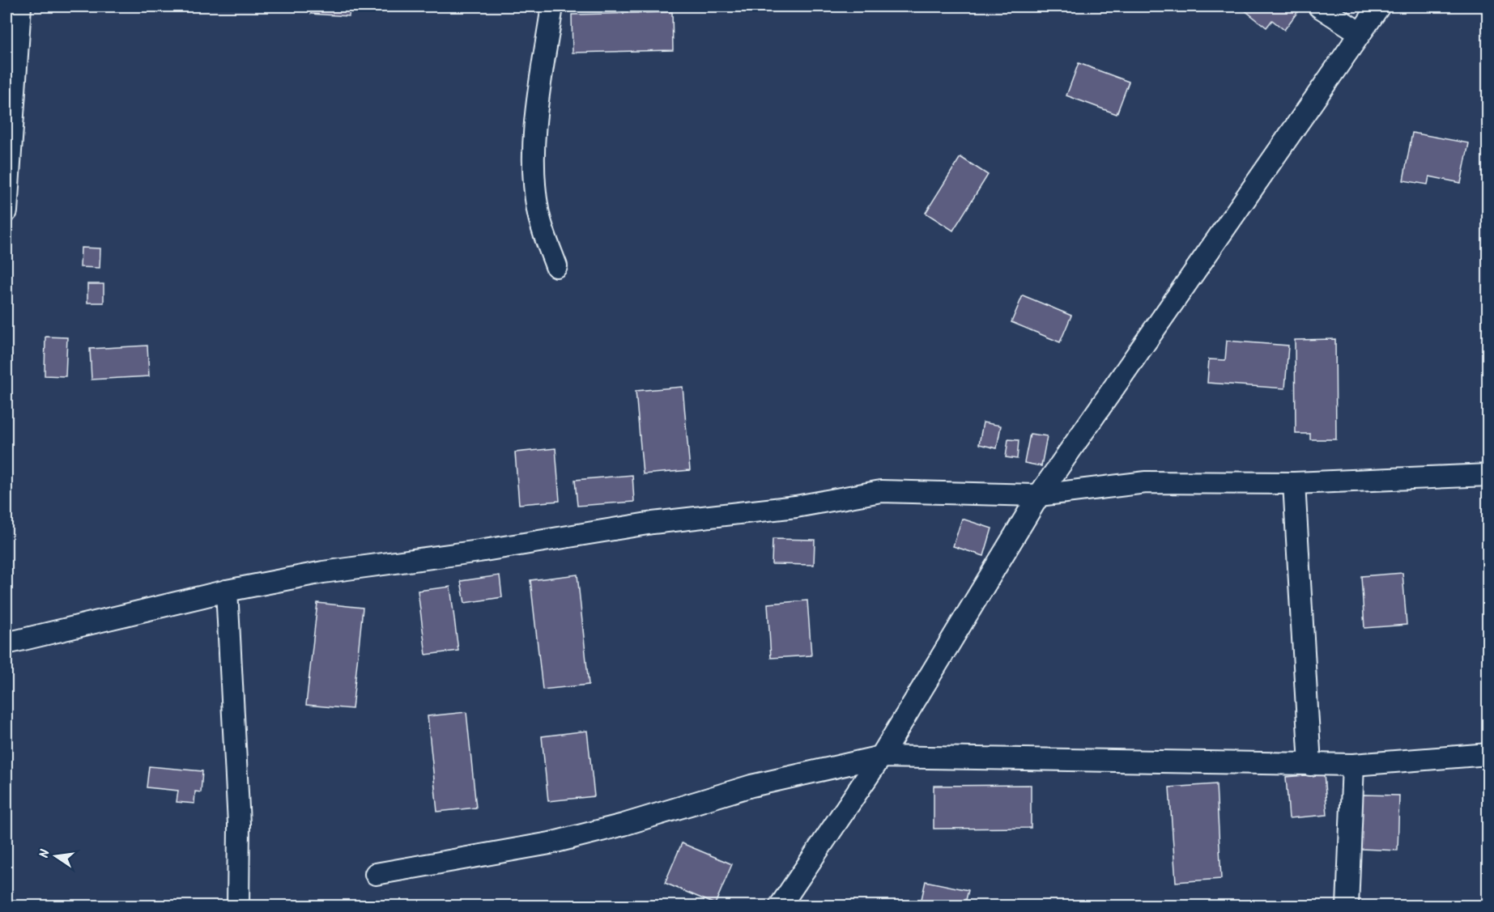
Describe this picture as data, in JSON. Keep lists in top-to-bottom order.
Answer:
{
  "north": "left"
}
